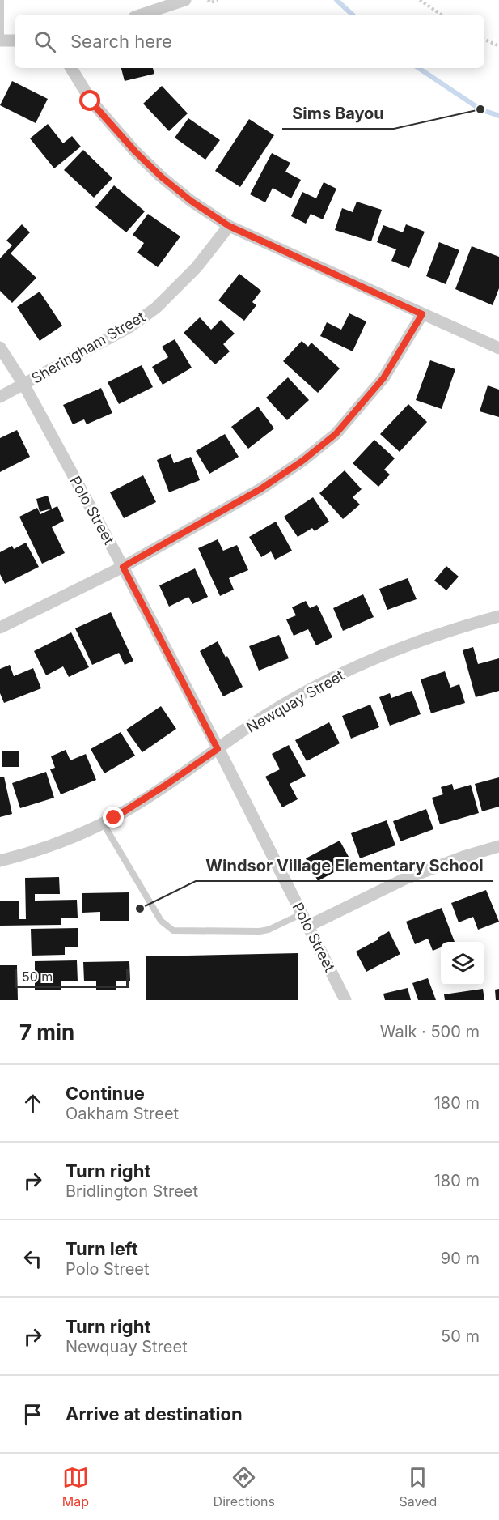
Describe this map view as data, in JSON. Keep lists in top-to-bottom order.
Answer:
{
  "streets": {
    "street": ["Sheringham Street", "Polo Street", "Newquay Street"]
  },
  "crossings": [
    ["Sheringham Street", "Polo Street"],
    ["Polo Street", "Newquay Street"]
  ],
  "places": ["Sims Bayou", "Windsor Village Elementary School"],
  "scale_bar": "50 m",
  "page": {
    "search": "Search here",
    "scale": "50 m",
    "heading": ["7 min", "Walk · 500 m"],
    "list": [
      ["Continue", "Oakham Street", "180 m"],
      ["Turn right", "Bridlington Street", "180 m"],
      ["Turn left", "Polo Street", "90 m"],
      ["Turn right", "Newquay Street", "50 m"],
      "Arrive at destination"
    ],
    "nav": ["Map", "Directions", "Saved"]
  }
}
